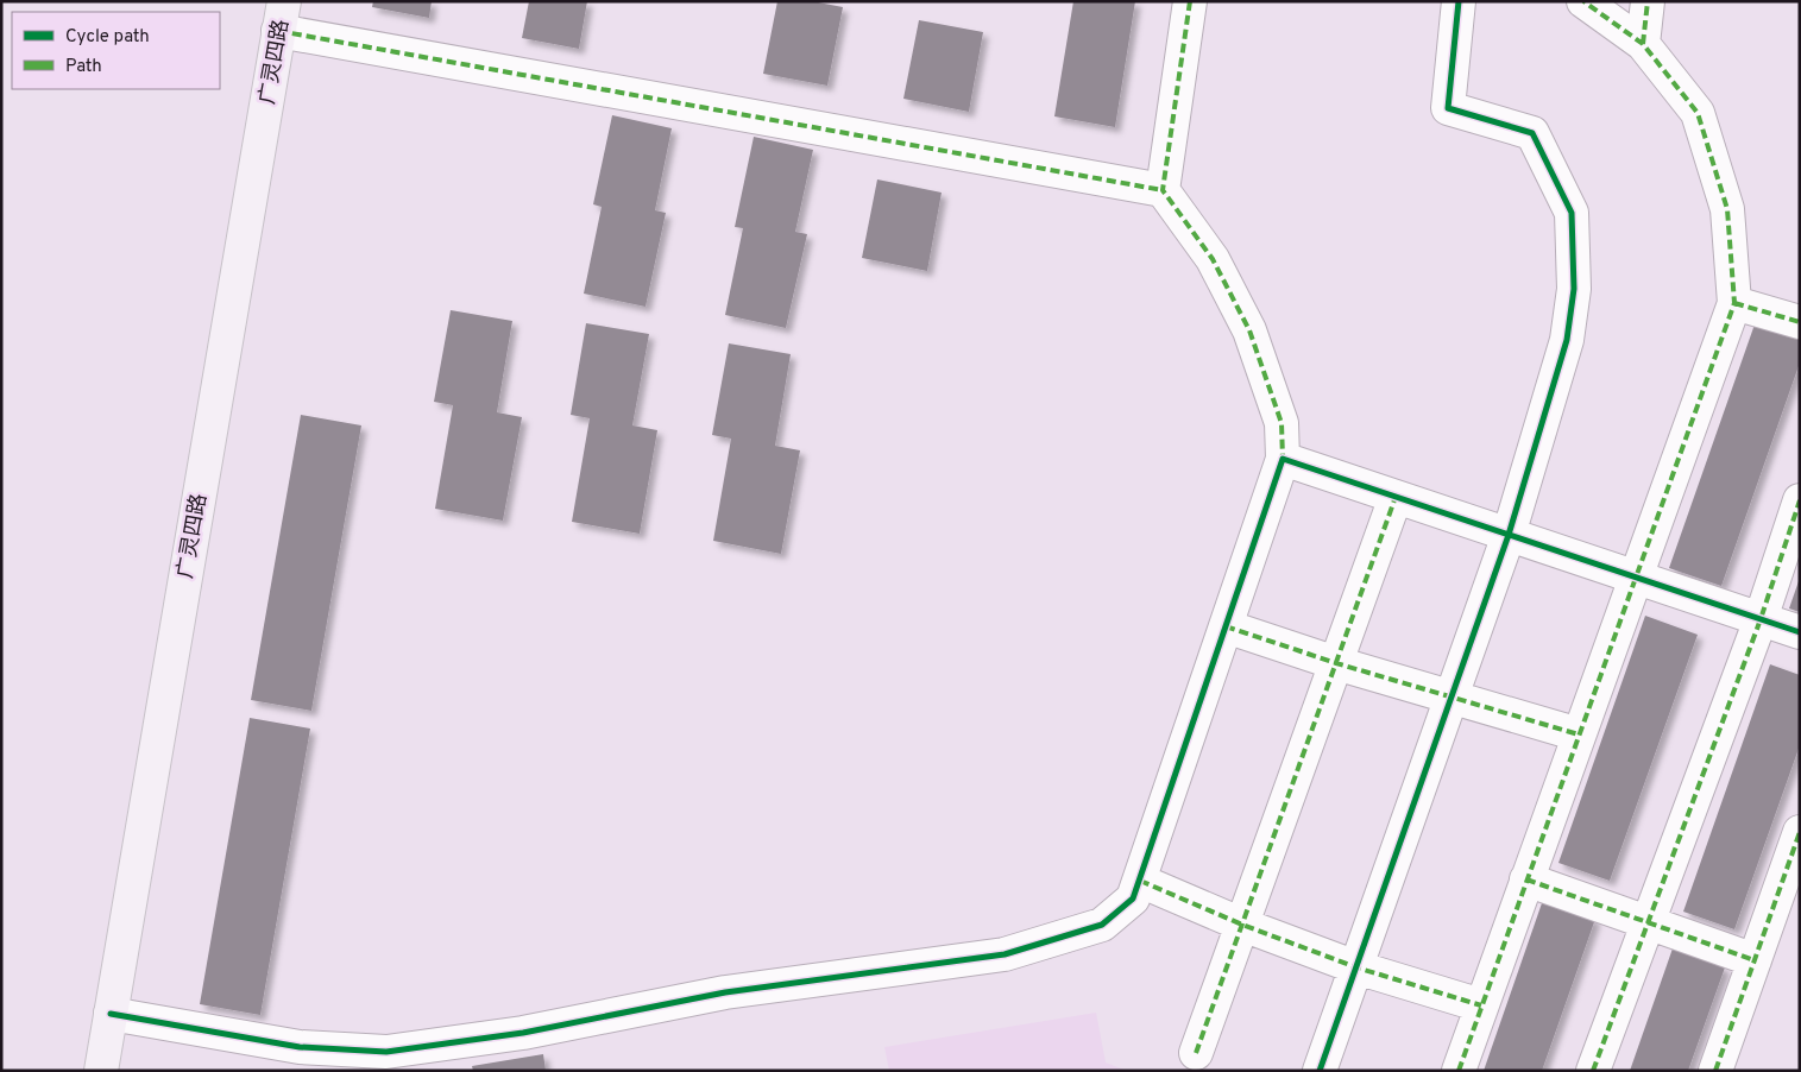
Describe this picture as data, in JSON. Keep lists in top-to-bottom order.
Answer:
{
  "streets": {
    "main road": ["广灵四路"]
  },
  "legend": ["Cycle path", "Path"]
}
